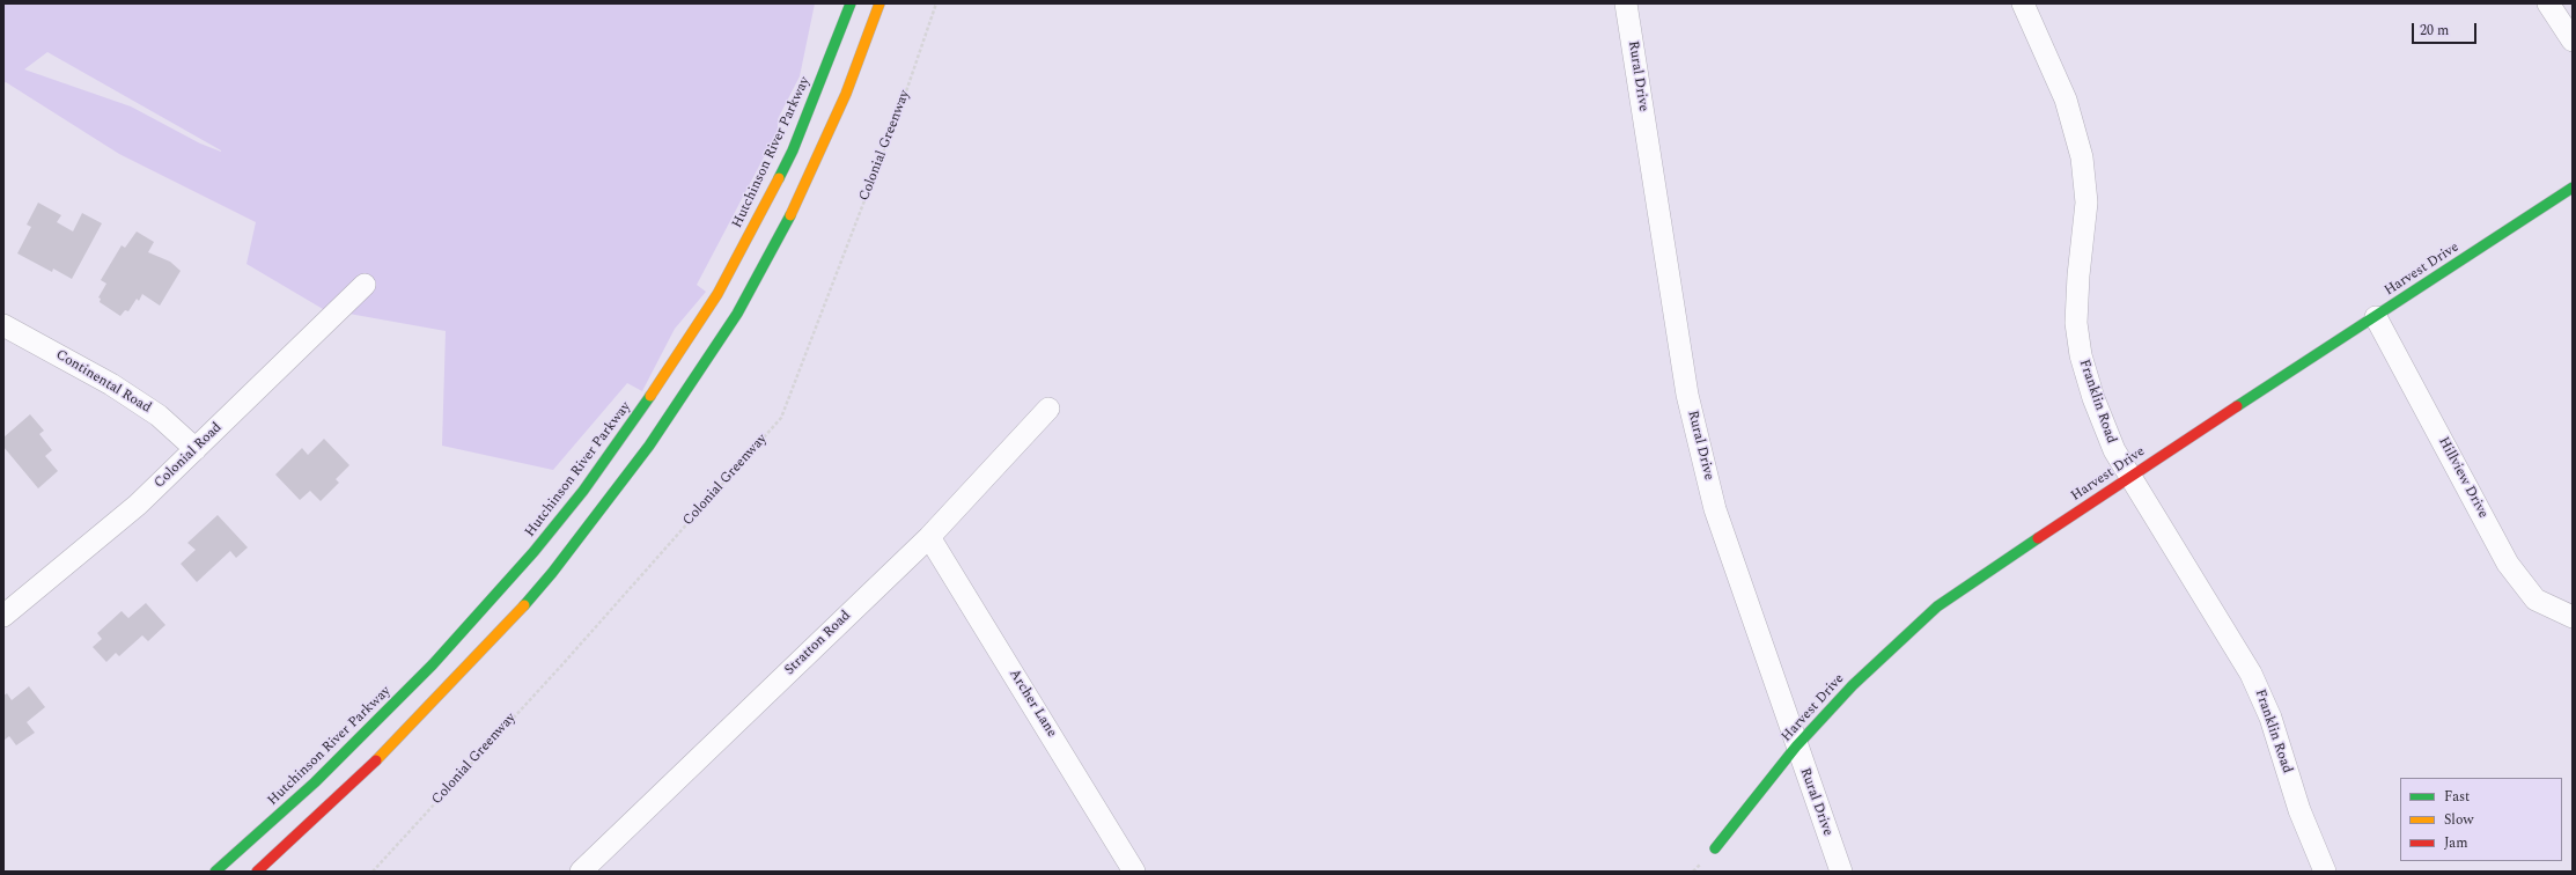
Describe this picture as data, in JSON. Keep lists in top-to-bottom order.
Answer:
{
  "streets": {
    "main road": ["Hutchinson River Parkway", "Harvest Drive"],
    "street": [
      "Rural Drive",
      "Continental Road",
      "Franklin Road",
      "Colonial Road",
      "Hillview Drive",
      "Stratton Road",
      "Archer Lane"
    ],
    "path": ["Colonial Greenway"]
  },
  "crossings": [
    ["Rural Drive", "Harvest Drive"],
    ["Harvest Drive", "Franklin Road"],
    ["Harvest Drive", "Hillview Drive"],
    ["Continental Road", "Colonial Road"],
    ["Stratton Road", "Archer Lane"]
  ],
  "legend": ["Fast", "Slow", "Jam"],
  "scale_bar": "20 m"
}
